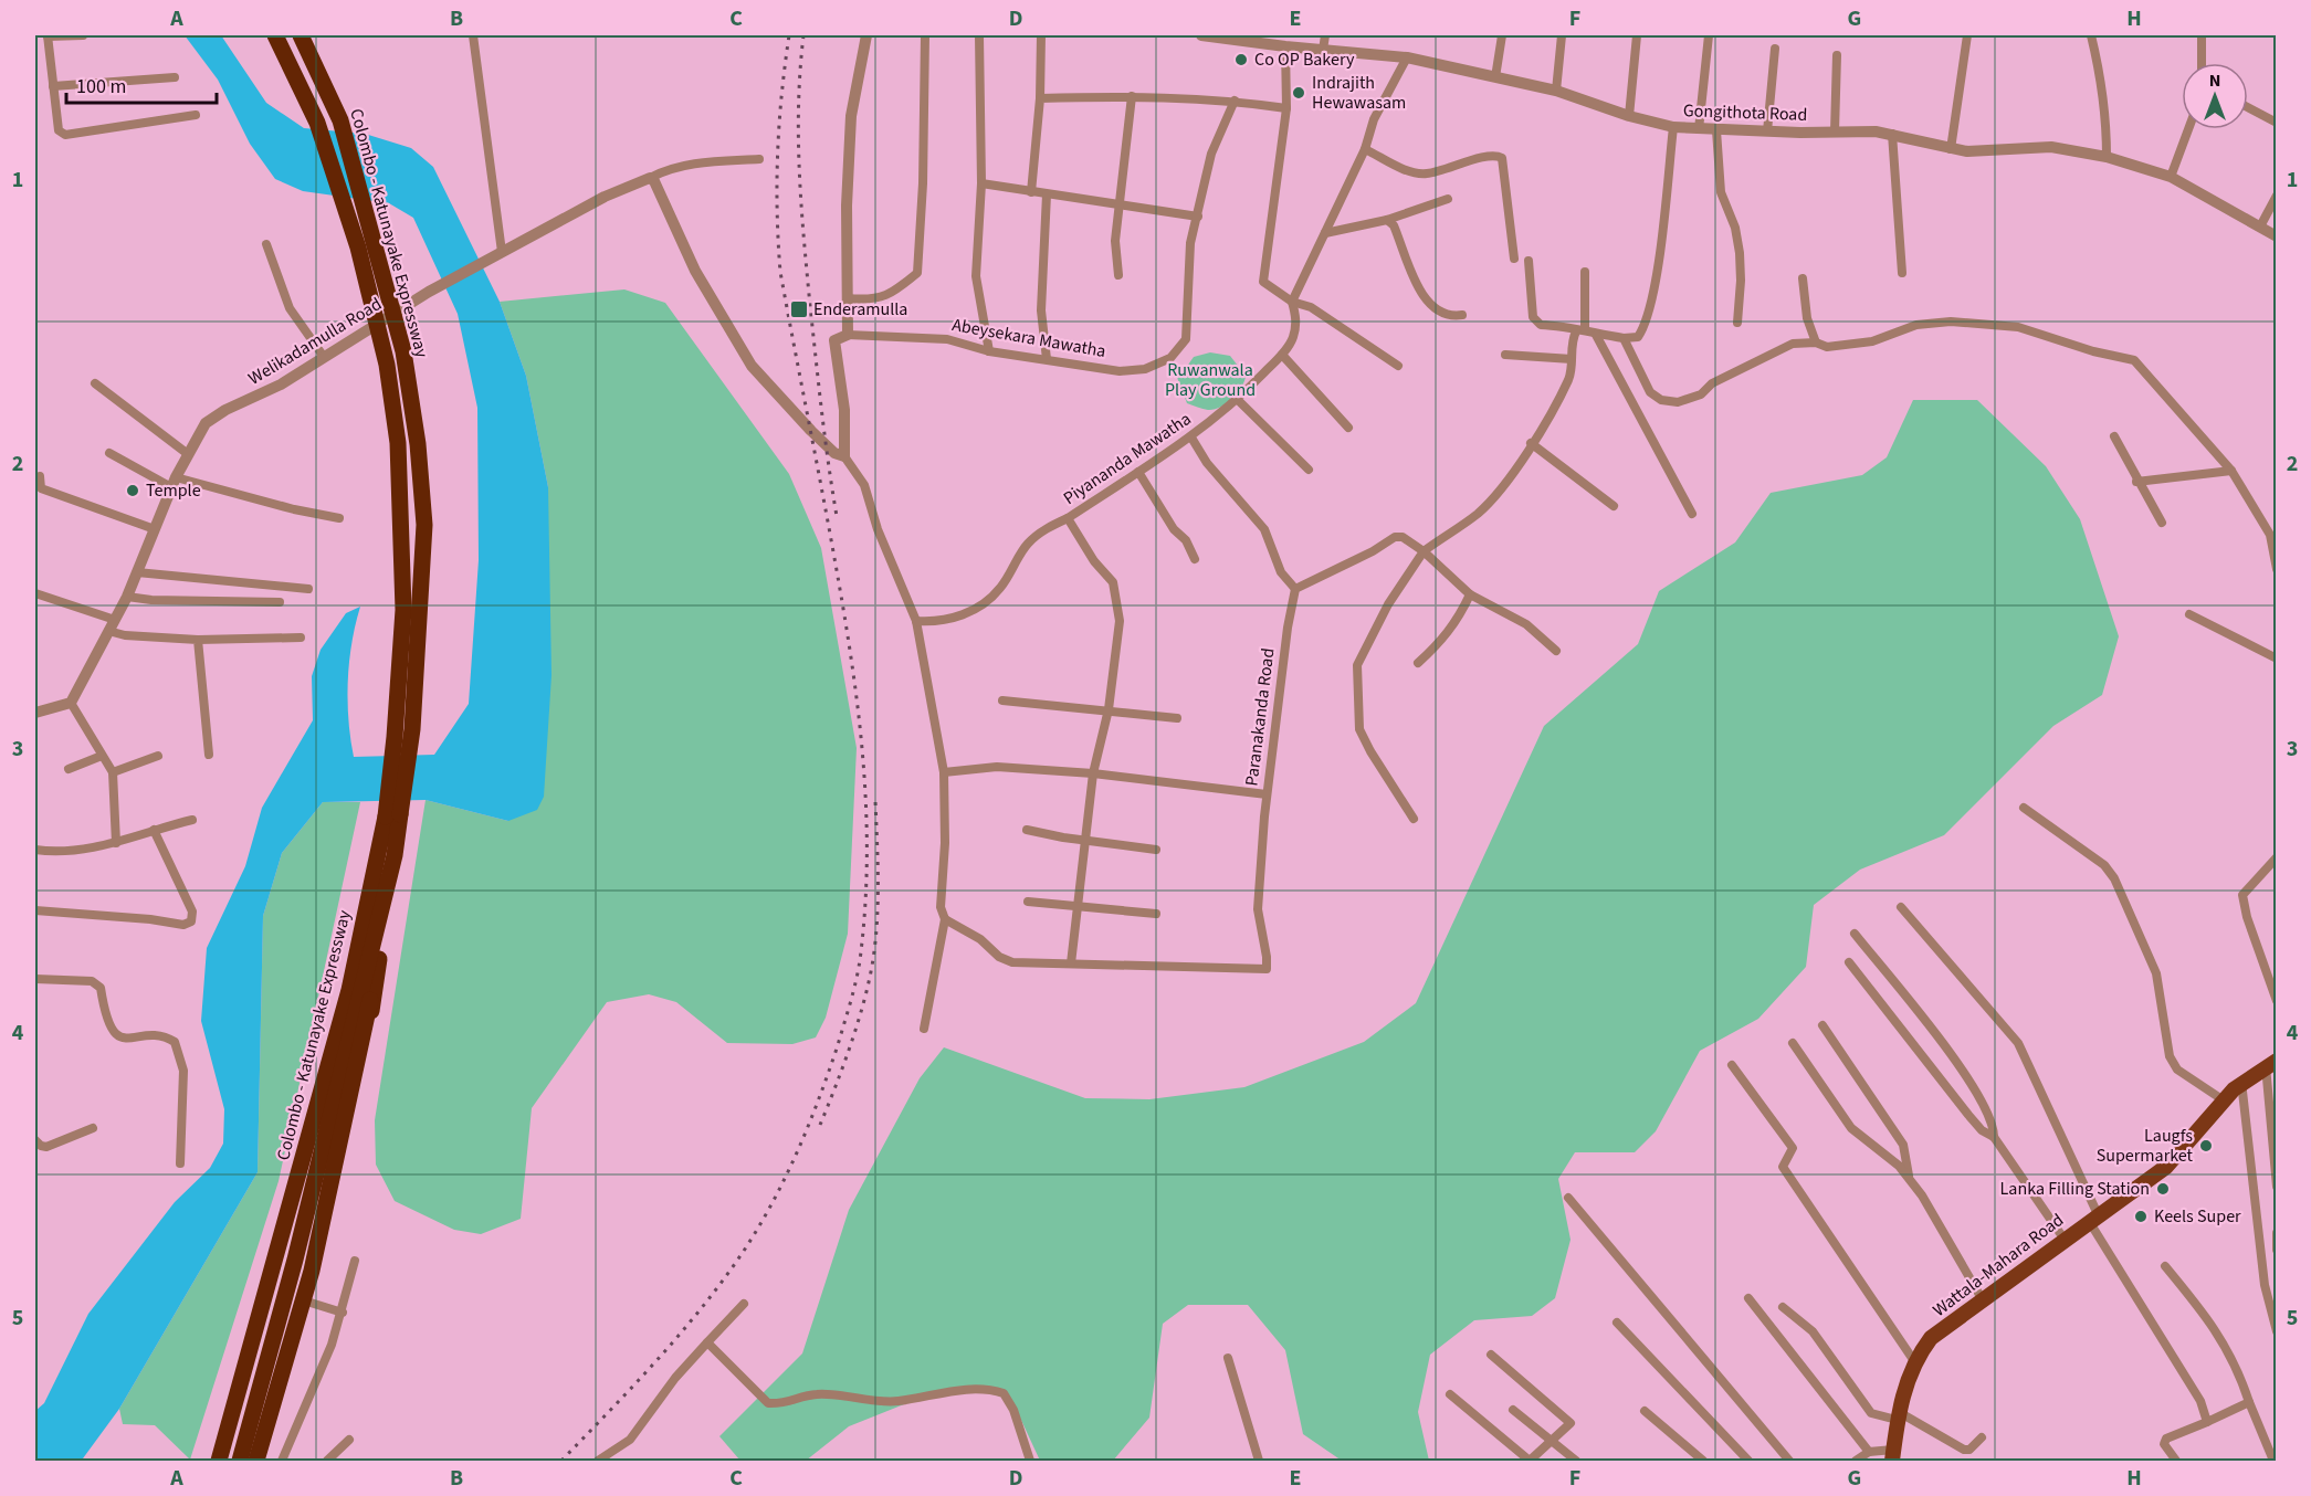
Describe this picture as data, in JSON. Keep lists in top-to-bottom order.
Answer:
{
  "streets": {
    "highway": ["Colombo - Katunayake Expressway"],
    "main road": ["Wattala-Mahara Road"],
    "street": [
      "Gongithota Road",
      "Abeysekara Mawatha",
      "Welikadamulla Road",
      "Piyananda Mawatha",
      "Paranakanda Road"
    ]
  },
  "crossings": [
    ["Gongithota Road", "Piyananda Mawatha"]
  ],
  "parks": ["Ruwanwala Play Ground"],
  "places": {
    "other": [
      "Co OP Bakery",
      "Indrajith Hewawasam",
      "Temple",
      "Laugfs Supermarket",
      "Lanka Filling Station",
      "Keels Super"
    ],
    "transit": ["Enderamulla"]
  },
  "scale_bar": "100 m",
  "north": "top",
  "grid": {
    "columns": [
      "A",
      "B",
      "C",
      "D",
      "E",
      "F",
      "G",
      "H"
    ],
    "rows": [
      "1",
      "2",
      "3",
      "4",
      "5"
    ]
  }
}
